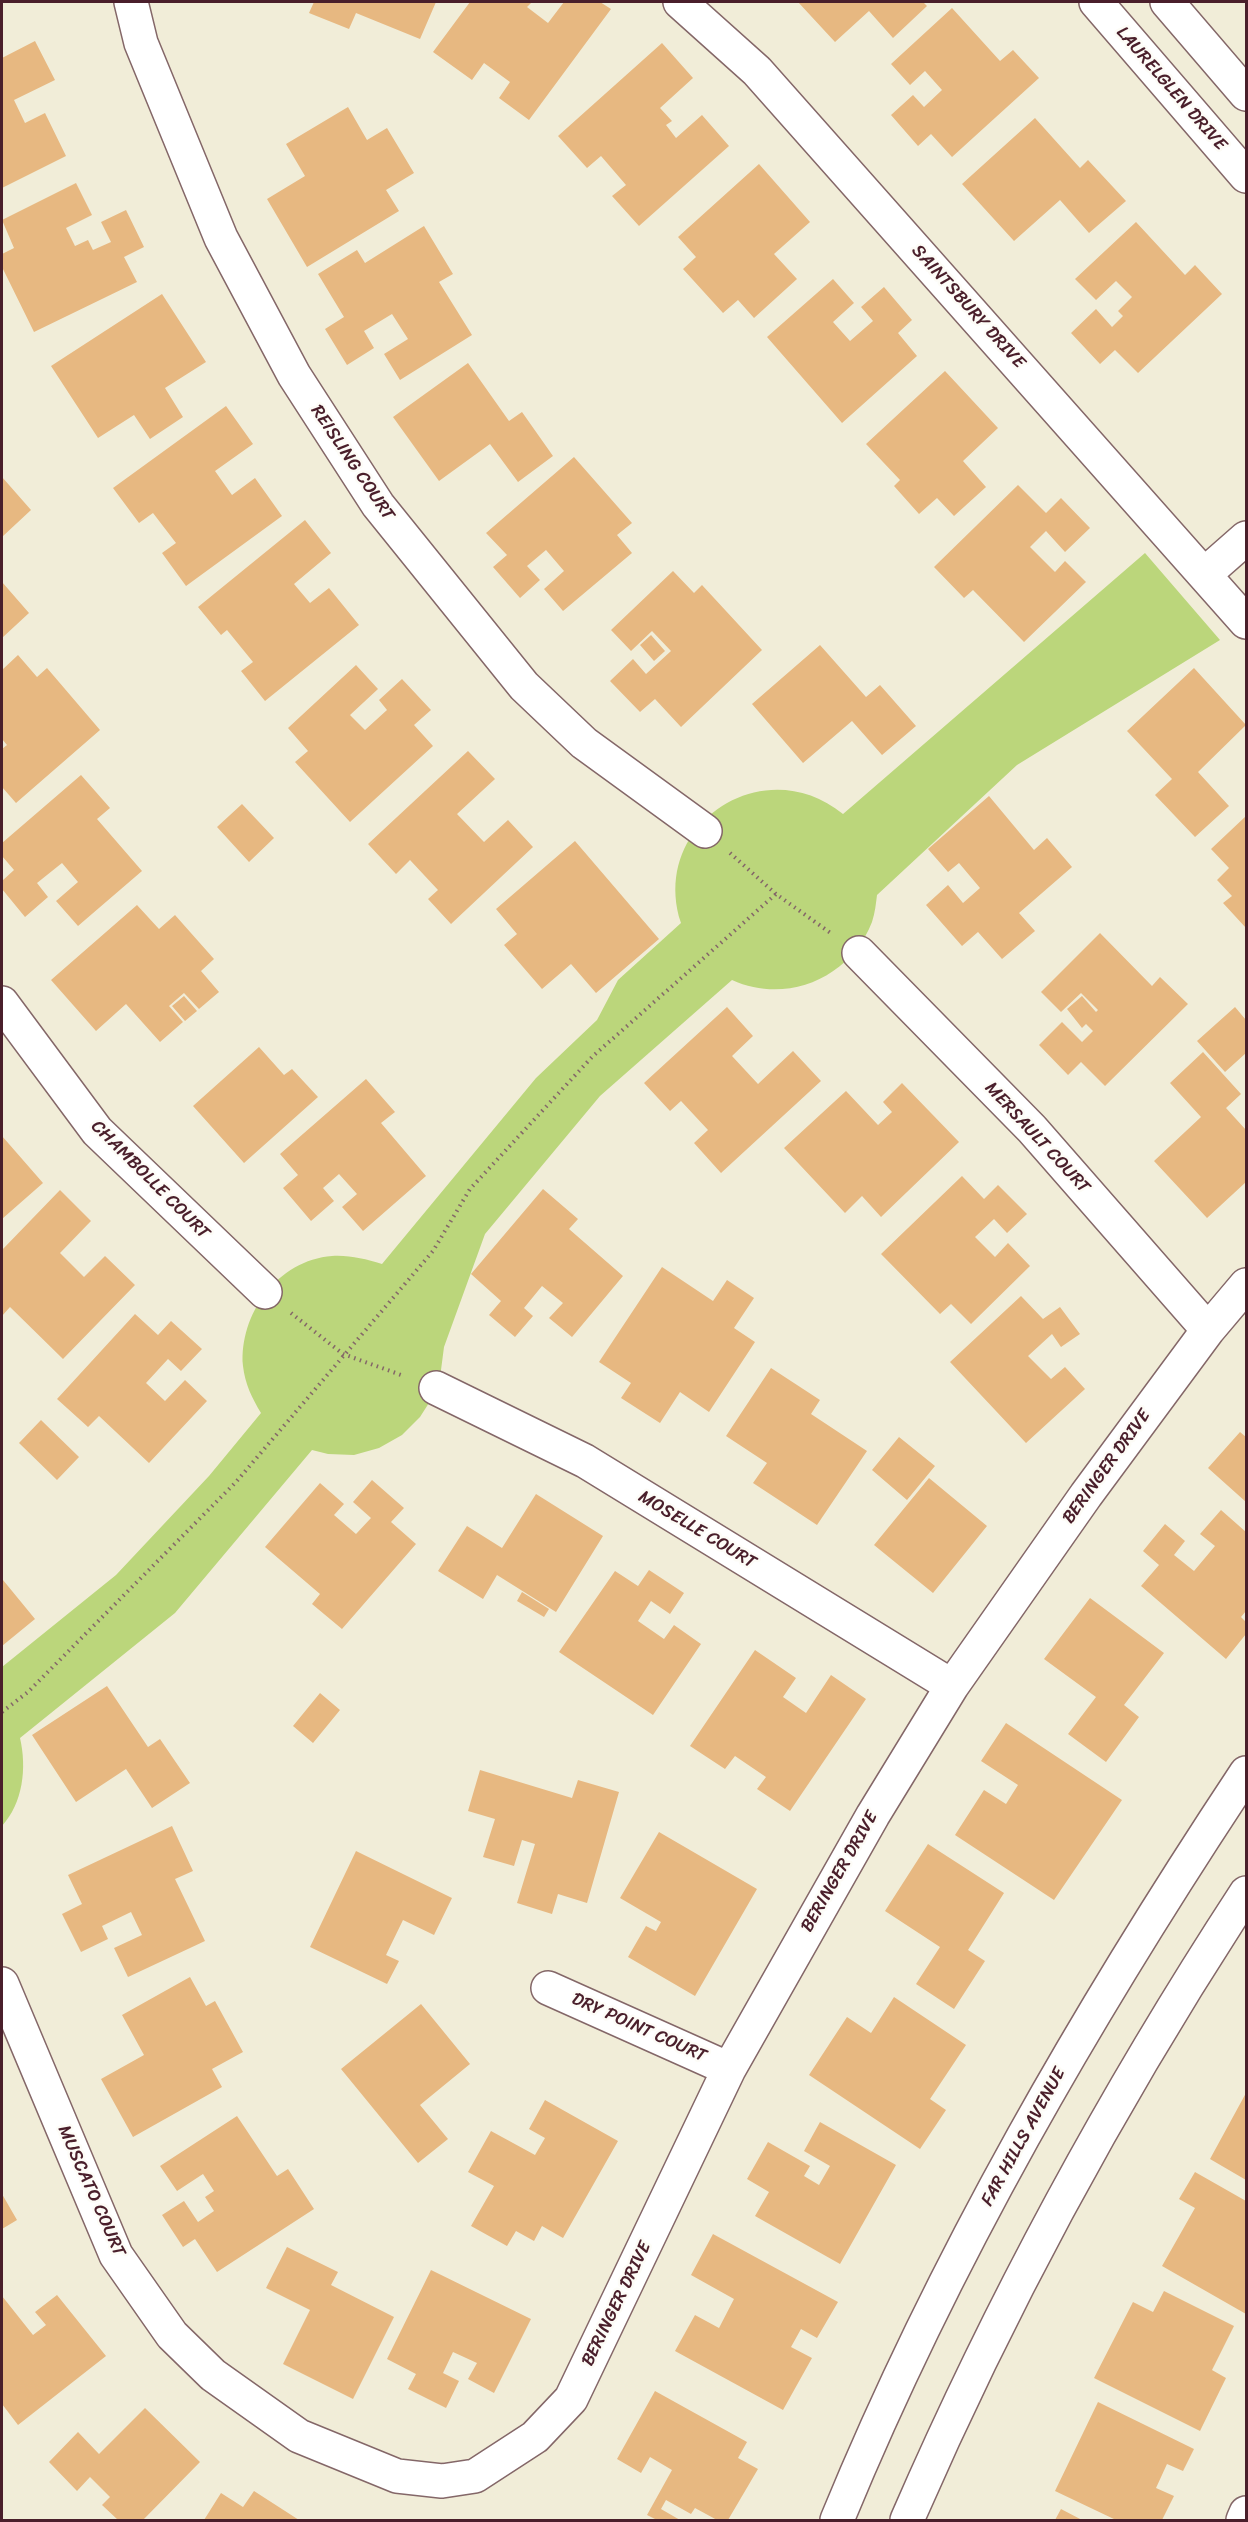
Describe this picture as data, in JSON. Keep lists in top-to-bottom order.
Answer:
{
  "streets": {
    "street": [
      "LAURELGLEN DRIVE",
      "SAINTSBURY DRIVE",
      "REISLING COURT",
      "MERSAULT COURT",
      "CHAMBOLLE COURT",
      "BERINGER DRIVE",
      "MOSELLE COURT",
      "DRY POINT COURT",
      "FAR HILLS AVENUE",
      "MUSCATO COURT"
    ]
  },
  "crossings": [
    ["MERSAULT COURT", "BERINGER DRIVE"],
    ["BERINGER DRIVE", "MOSELLE COURT"],
    ["BERINGER DRIVE", "DRY POINT COURT"],
    ["BERINGER DRIVE", "MUSCATO COURT"]
  ]
}
